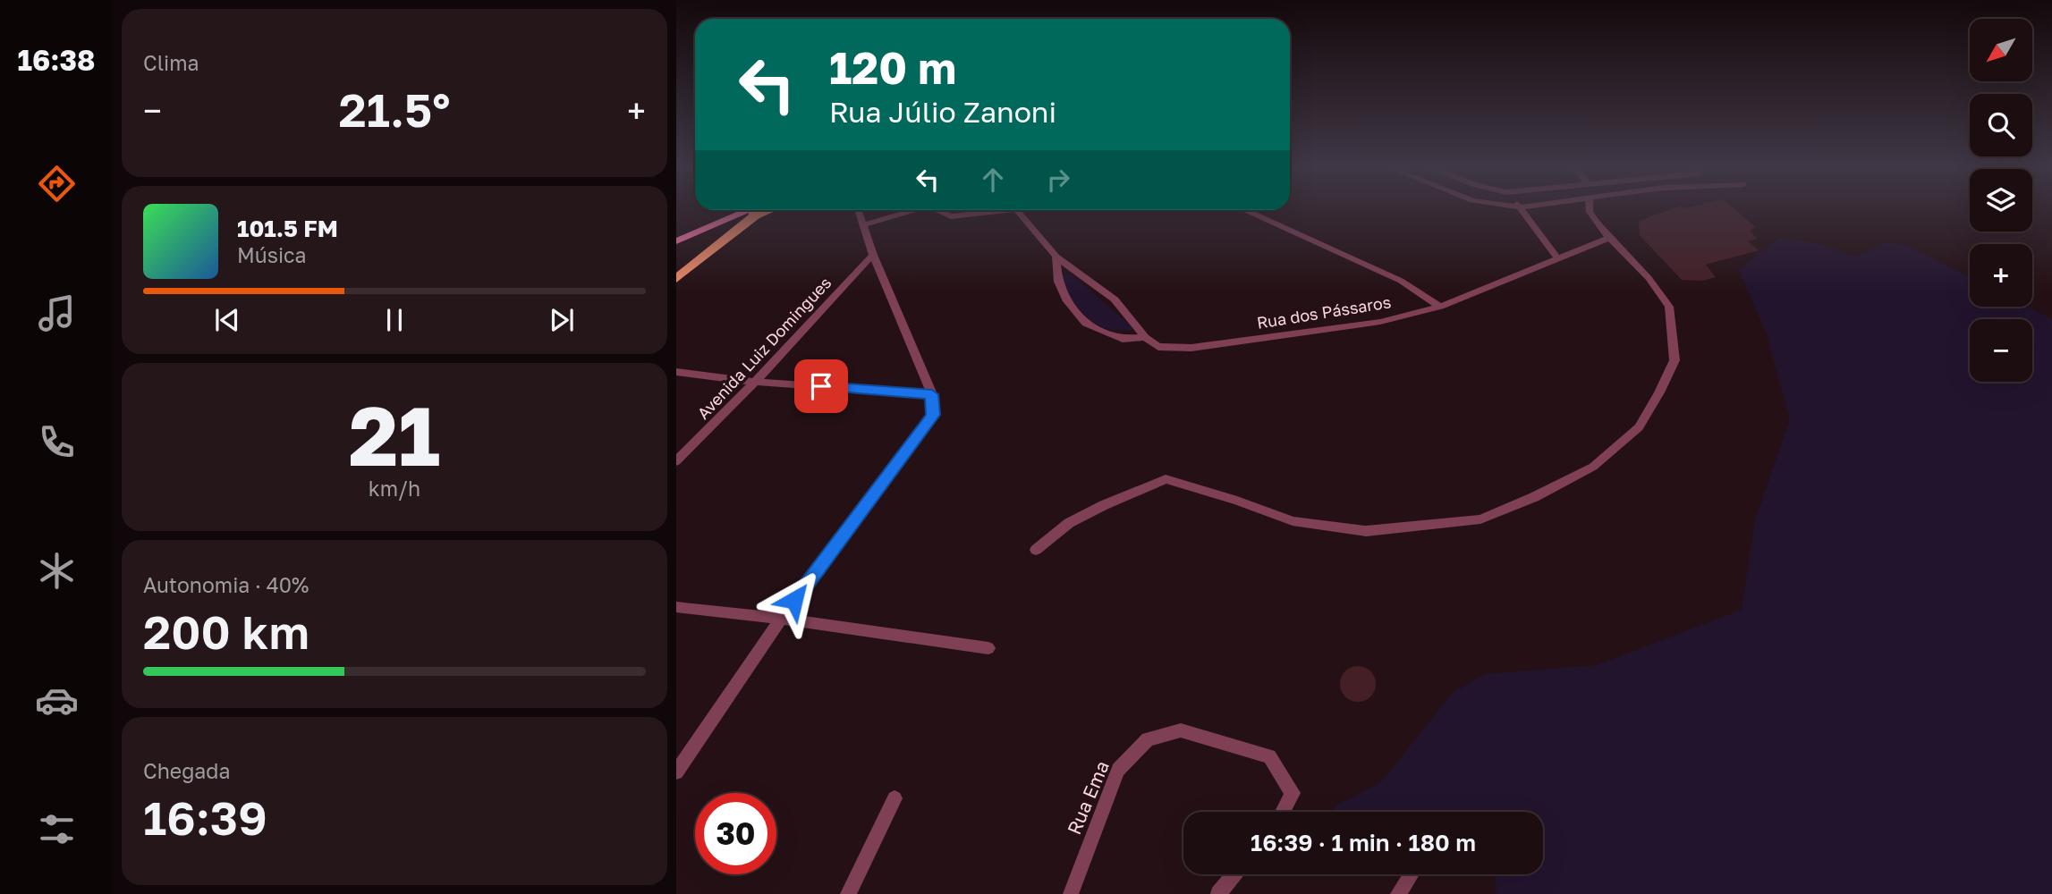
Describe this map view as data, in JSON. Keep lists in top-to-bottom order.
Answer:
{
  "streets": {
    "street": ["Rua dos Pássaros", "Avenida Luiz Domingues", "Rua Ema"]
  },
  "north": "bottom left",
  "page": {
    "tabs": "16:38",
    "tile": [
      "Clima",
      ["21", "km/h"],
      ["Autonomia · 40%", "200 km"],
      ["Chegada", "16:39"]
    ],
    "map_buttons": ["+", "−"],
    "turn": ["120 m", "Rua Júlio Zanoni"],
    "heat": ["−", "21.5°", "+"],
    "song": ["101.5 FM", "Música"],
    "limit": "30",
    "trip": "16:39 · 1 min · 180 m"
  }
}
